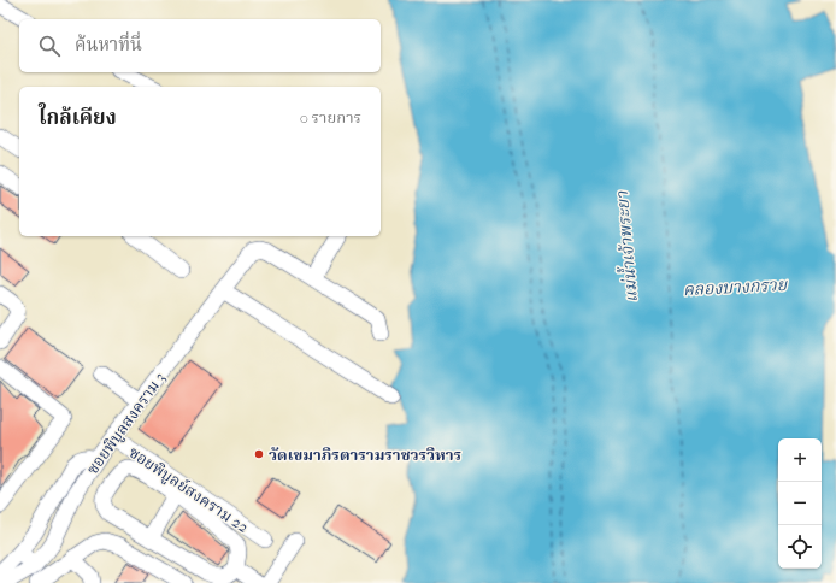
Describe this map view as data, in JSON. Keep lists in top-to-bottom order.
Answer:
{
  "streets": {
    "street": ["ซอยพิบูลสงคราม 3", "ซอยพิบูลย์สงคราม 22"]
  },
  "crossings": [
    ["ซอยพิบูลสงคราม 3", "ซอยพิบูลย์สงคราม 22"]
  ],
  "water": ["แม่น้ำเจ้าพระยา", "คลองบางกรวย"],
  "places": ["วัดเขมาภิรตารามราชวรวิหาร"],
  "page": {
    "search": "ค้นหาที่นี่",
    "heading": ["ใกล้เคียง", "0 รายการ"],
    "map_buttons": ["+", "−"]
  }
}
